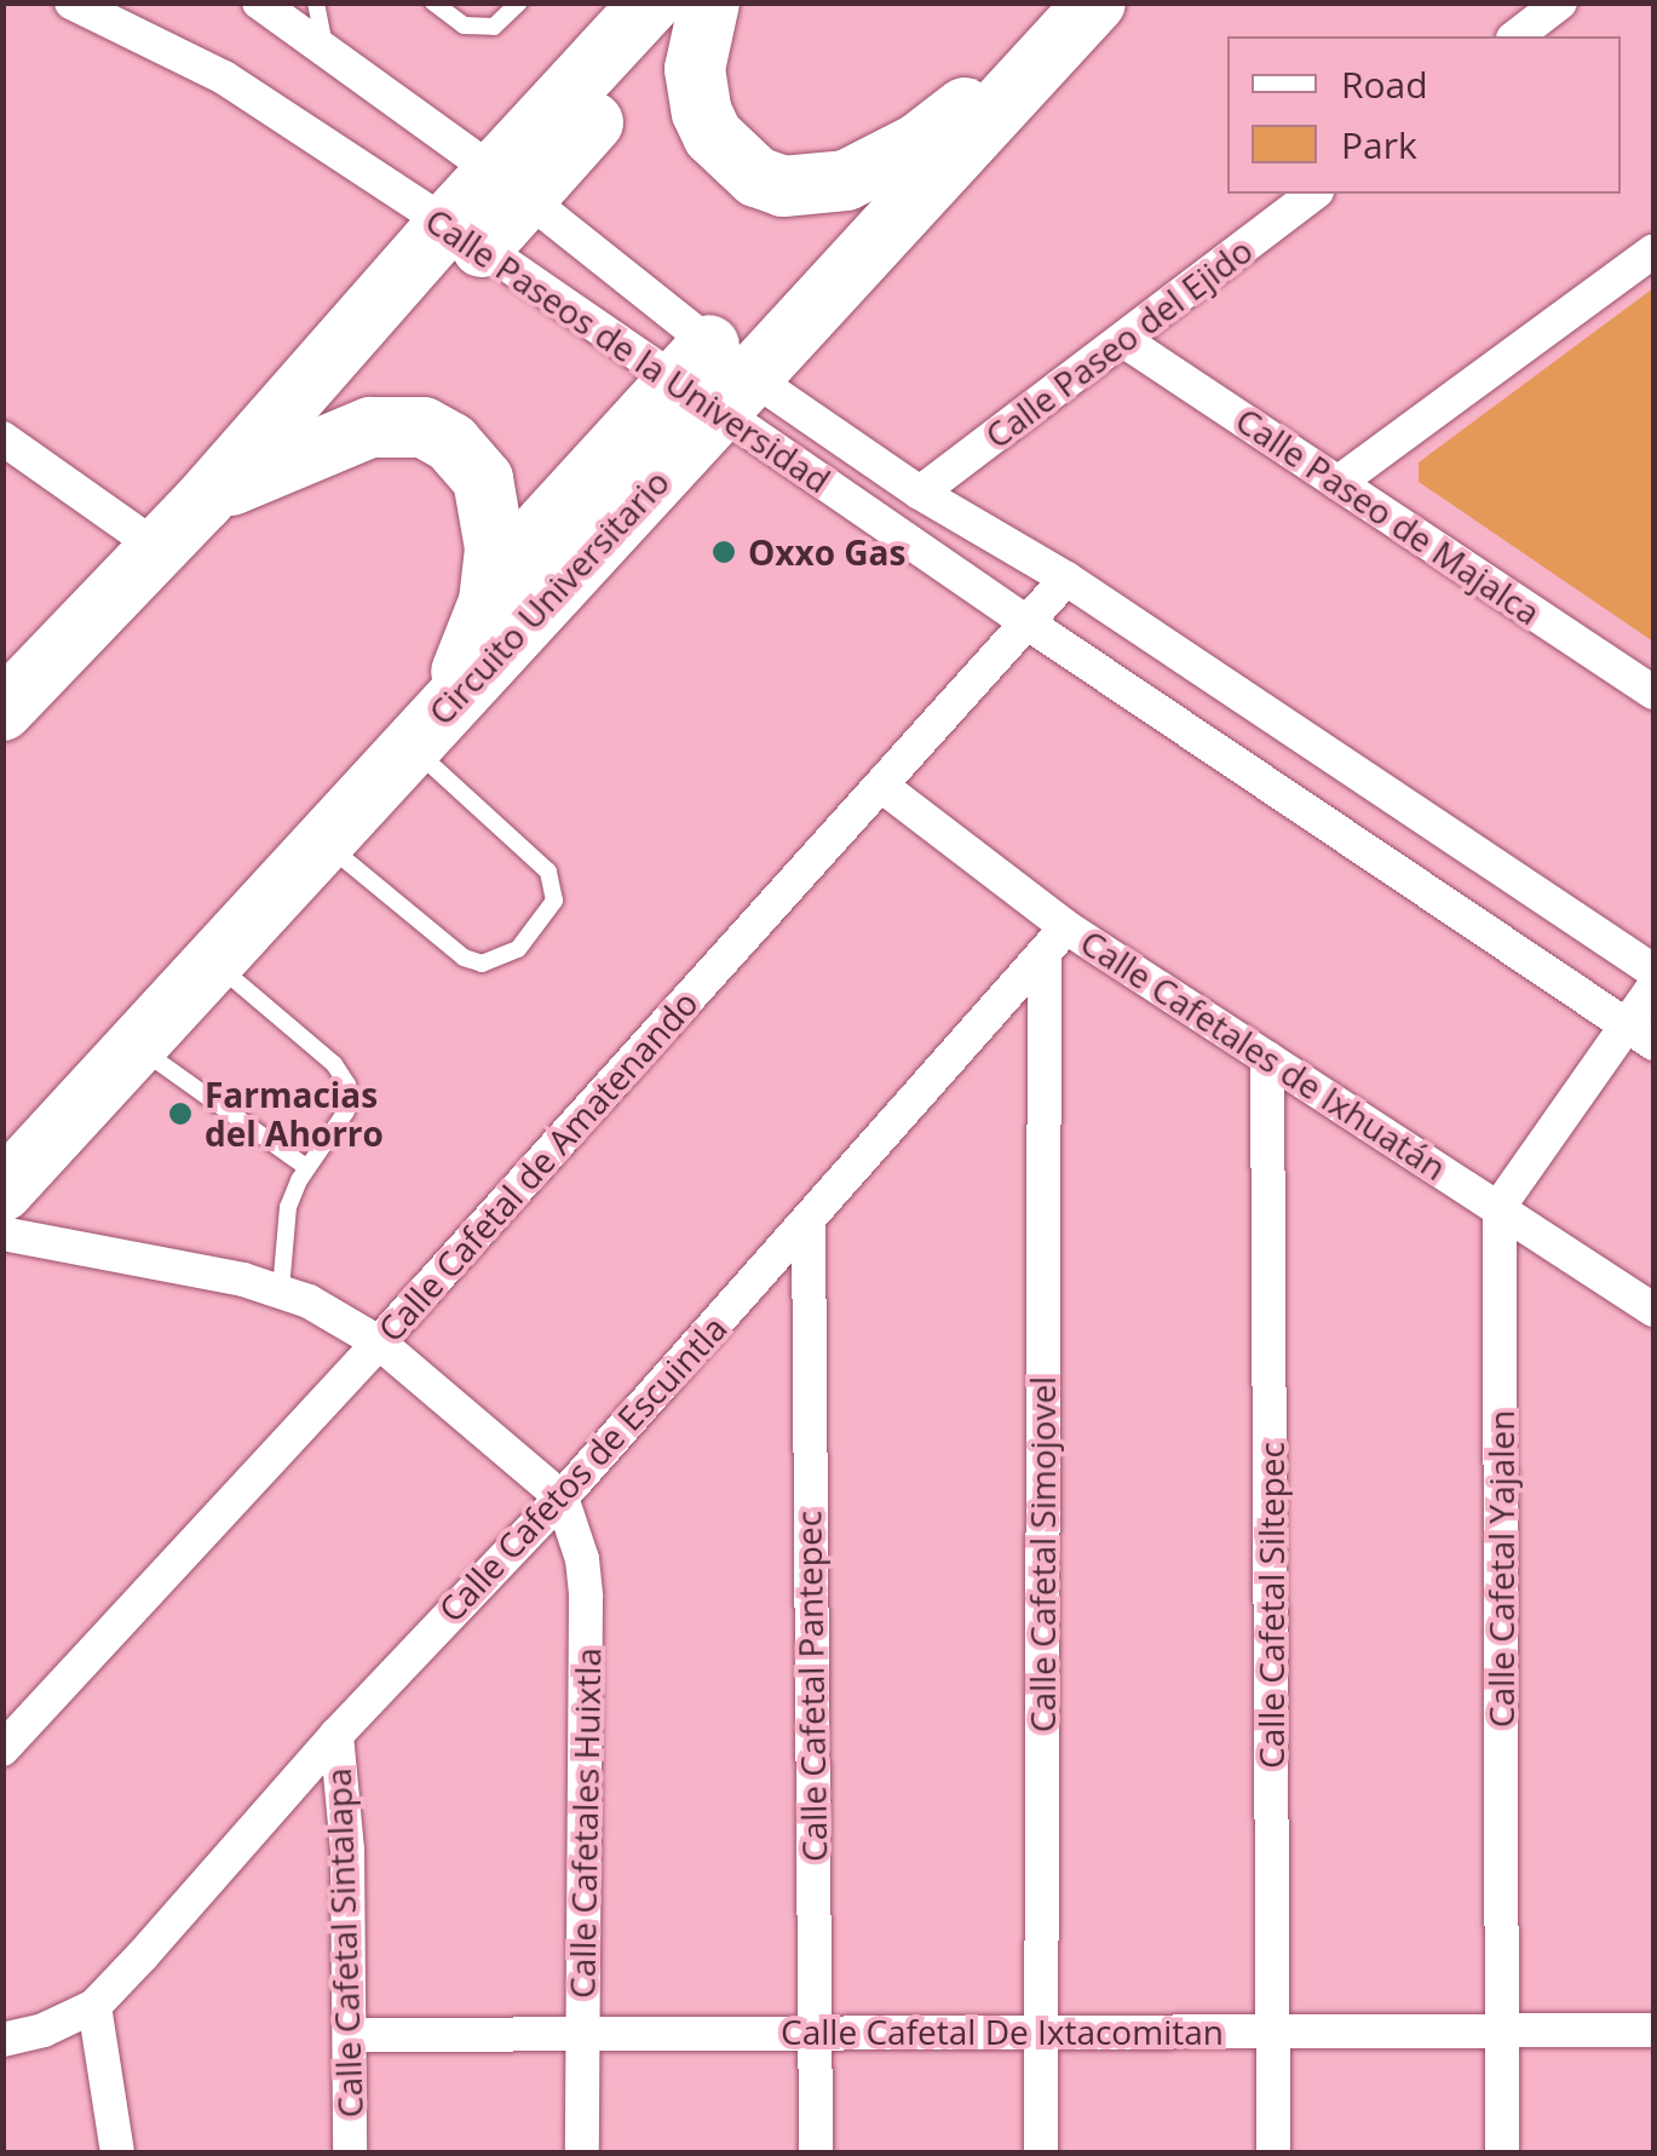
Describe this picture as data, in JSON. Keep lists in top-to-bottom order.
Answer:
{
  "streets": {
    "highway": ["Circuito Universitario"],
    "street": [
      "Calle Paseo del Ejido",
      "Calle Paseos de la Universidad",
      "Calle Paseo de Majalca",
      "Calle Cafetales de Ixhuatán",
      "Calle Cafetal de Amatenando",
      "Calle Cafetos de Escuintla",
      "Calle Cafetal Simojovel",
      "Calle Cafetal Yajalen",
      "Calle Cafetal Siltepec",
      "Calle Cafetal Pantepec",
      "Calle Cafetales Huixtla",
      "Calle Cafetal Sintalapa",
      "Calle Cafetal De Ixtacomitan"
    ]
  },
  "crossings": [
    ["Calle Paseo del Ejido", "Calle Paseos de la Universidad"],
    ["Calle Paseo del Ejido", "Calle Paseo de Majalca"],
    ["Calle Paseos de la Universidad", "Circuito Universitario"],
    ["Calle Paseos de la Universidad", "Calle Cafetal de Amatenando"],
    ["Calle Cafetales de Ixhuatán", "Calle Cafetal de Amatenando"],
    ["Calle Cafetales de Ixhuatán", "Calle Cafetos de Escuintla"],
    ["Calle Cafetales de Ixhuatán", "Calle Cafetal Yajalen"],
    ["Calle Cafetales de Ixhuatán", "Calle Cafetal Siltepec"],
    ["Calle Cafetos de Escuintla", "Calle Cafetal Simojovel"],
    ["Calle Cafetos de Escuintla", "Calle Cafetal Pantepec"],
    ["Calle Cafetos de Escuintla", "Calle Cafetales Huixtla"],
    ["Calle Cafetos de Escuintla", "Calle Cafetal Sintalapa"],
    ["Calle Cafetal Simojovel", "Calle Cafetal De Ixtacomitan"],
    ["Calle Cafetal Yajalen", "Calle Cafetal De Ixtacomitan"],
    ["Calle Cafetal Siltepec", "Calle Cafetal De Ixtacomitan"],
    ["Calle Cafetal Pantepec", "Calle Cafetal De Ixtacomitan"],
    ["Calle Cafetales Huixtla", "Calle Cafetal De Ixtacomitan"],
    ["Calle Cafetal Sintalapa", "Calle Cafetal De Ixtacomitan"]
  ],
  "places": ["Oxxo Gas", "Farmacias del Ahorro"],
  "legend": ["Road", "Park"]
}
